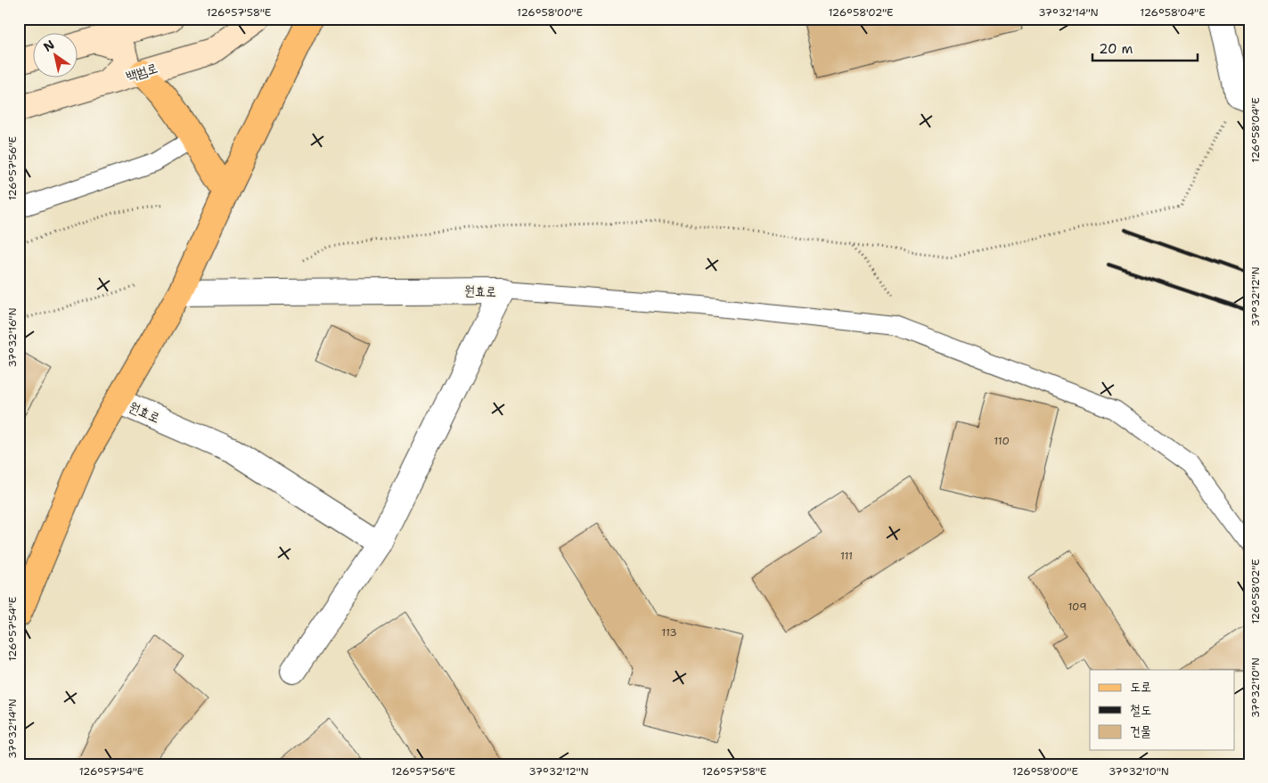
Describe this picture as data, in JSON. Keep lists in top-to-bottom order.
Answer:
{
  "streets": {
    "main road": ["백범로", "원효로"]
  },
  "house_numbers": [
    "110",
    "111",
    "109",
    "113"
  ],
  "legend": ["도로", "철도", "건물"],
  "scale_bar": "20 m",
  "north": "top left",
  "coordinates": [
    "126°57'58\"E",
    "126°58'00\"E",
    "126°58'02\"E",
    "37°32'14\"N",
    "126°58'04\"E",
    "126°57'56\"E",
    "37°32'12\"N",
    "37°32'16\"N",
    "126°57'54\"E",
    "37°32'10\"N"
  ]
}
